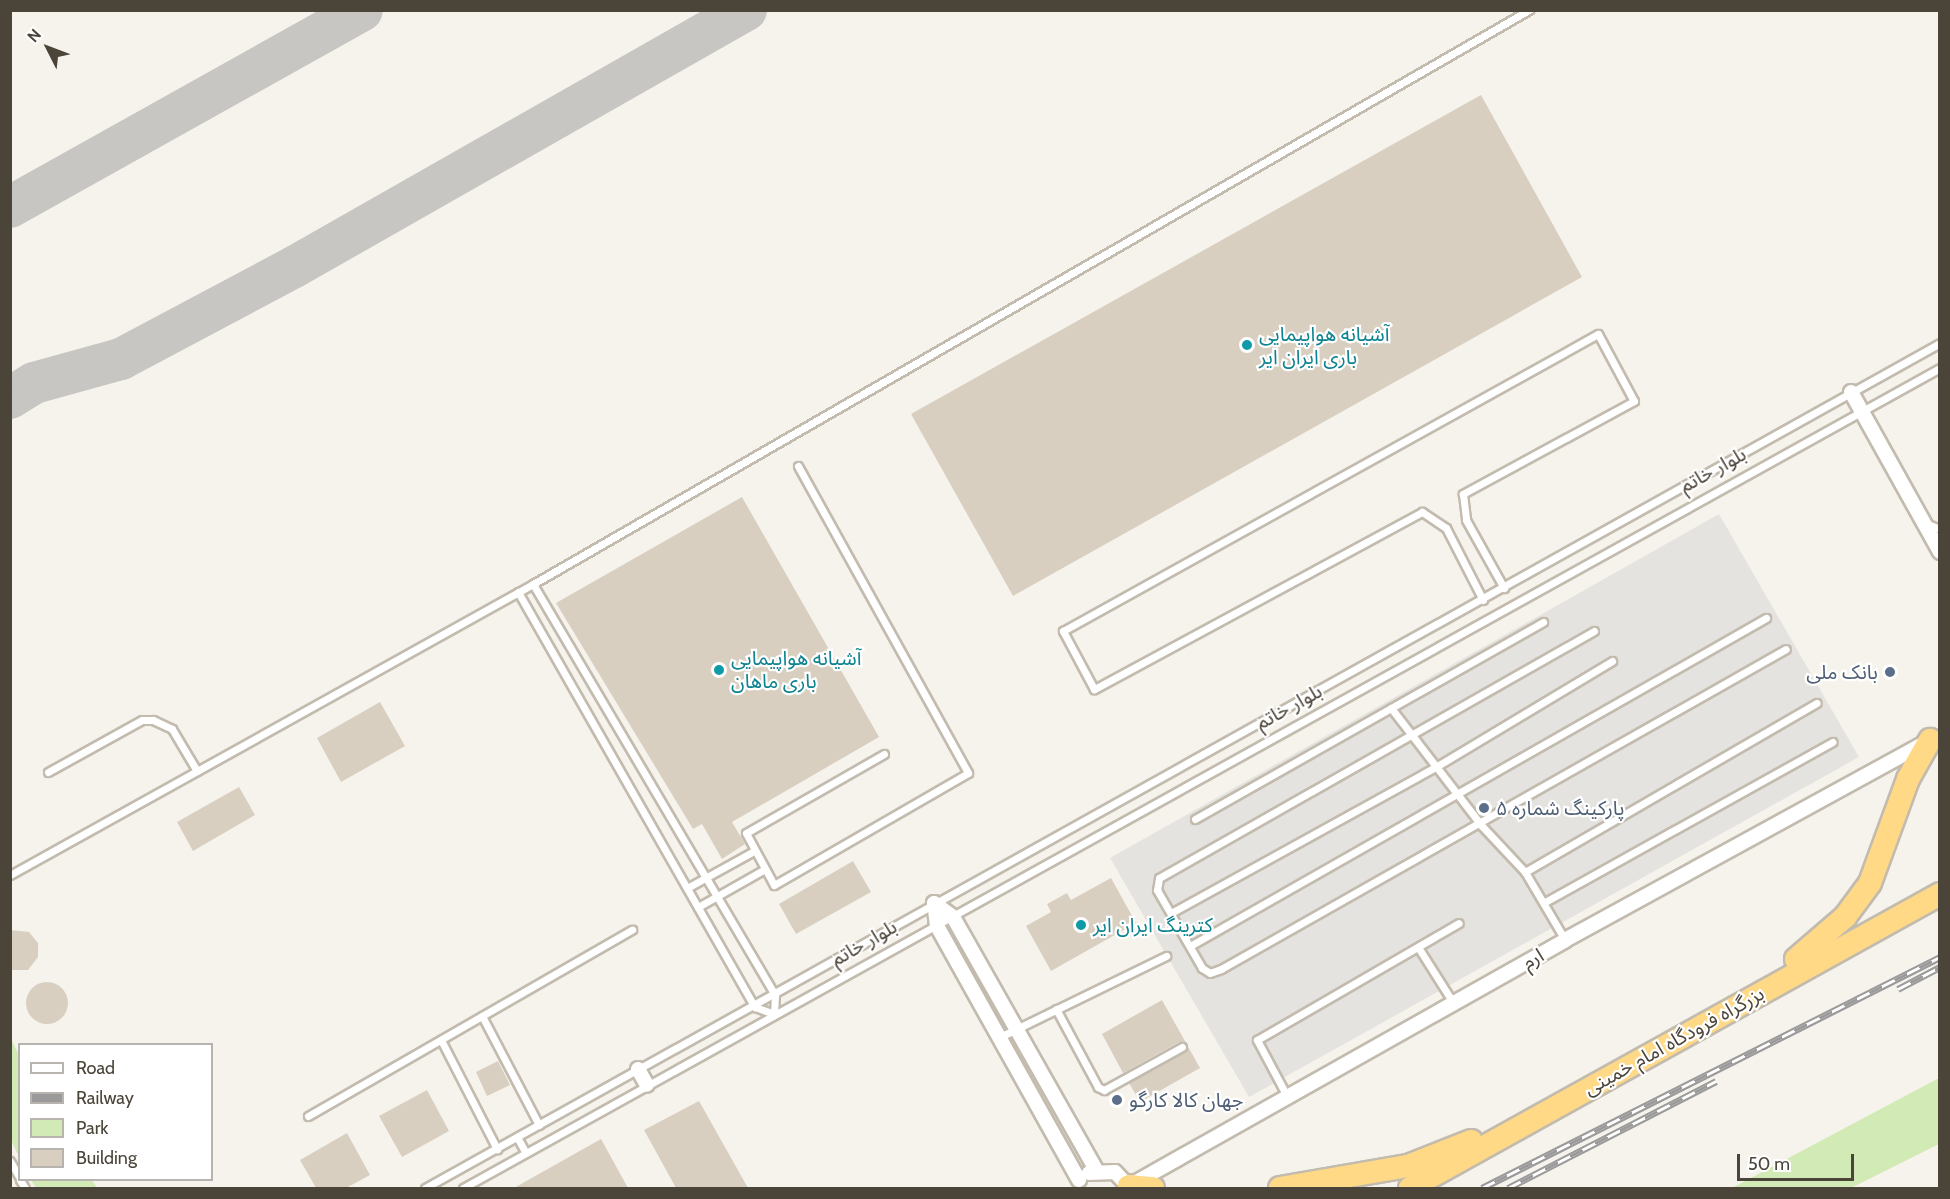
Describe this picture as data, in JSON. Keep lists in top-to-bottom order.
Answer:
{
  "streets": {
    "highway": ["بزرگراه فرودگاه امام خمینی"],
    "street": ["ارم"],
    "lane": ["بلوار خاتم"]
  },
  "places": [
    "آشیانه هواپیمایی باری ایران ایر",
    "آشیانه هواپیمایی باری ماهان",
    "بانک ملی",
    "پارکینگ شماره ۵",
    "کترینگ ایران ایر",
    "جهان کالا کارگو"
  ],
  "legend": [
    "Road",
    "Railway",
    "Park",
    "Building"
  ],
  "scale_bar": "50 m",
  "north": "top left"
}
